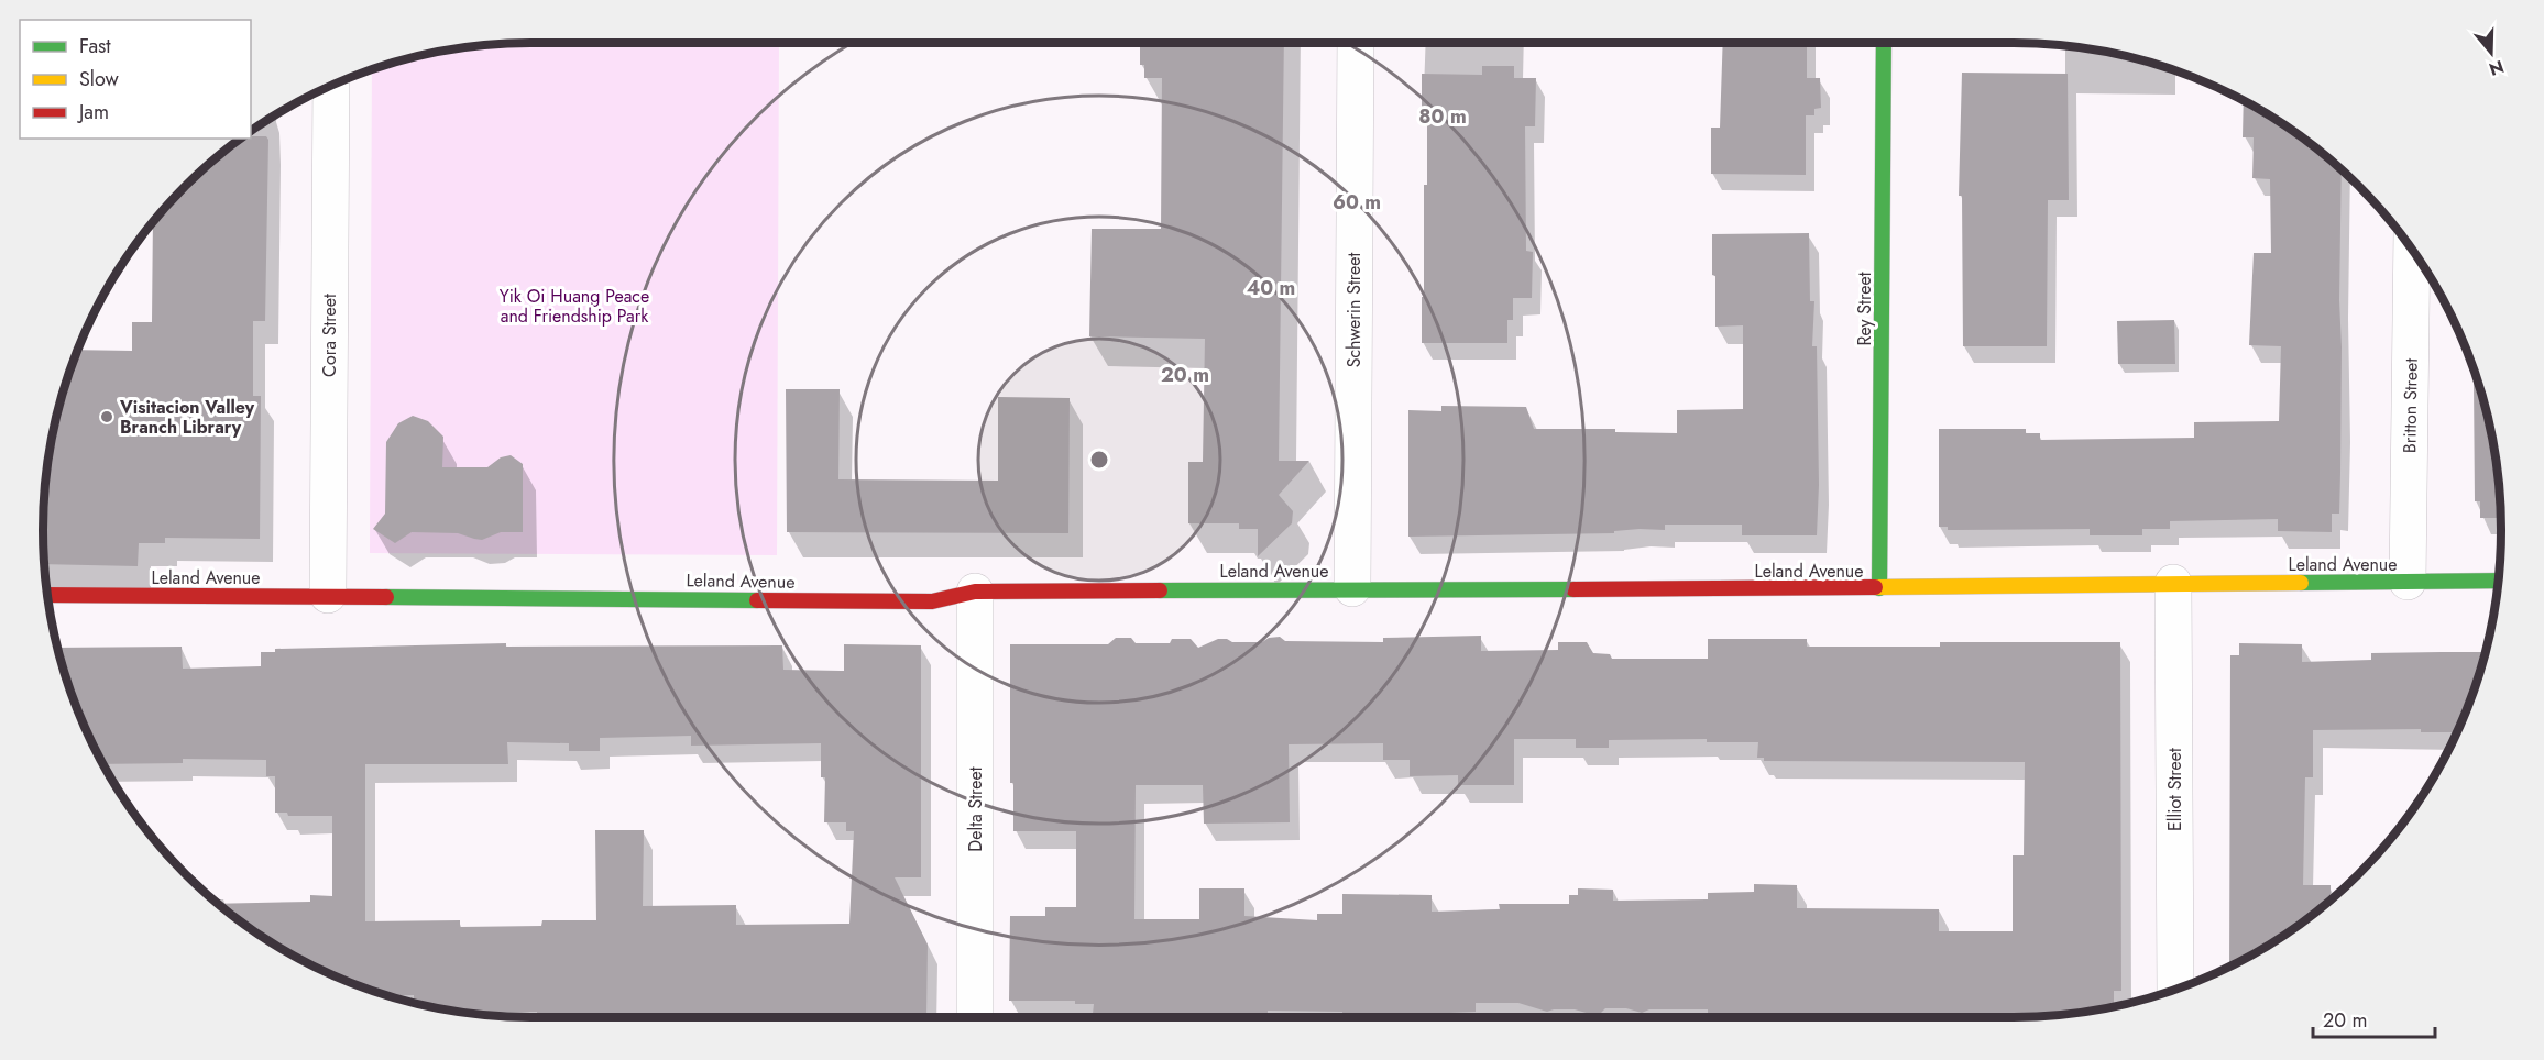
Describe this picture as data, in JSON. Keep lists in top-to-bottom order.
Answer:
{
  "streets": {
    "street": [
      "Rey Street",
      "Schwerin Street",
      "Cora Street",
      "Britton Street",
      "Leland Avenue",
      "Elliot Street",
      "Delta Street"
    ]
  },
  "crossings": [
    ["Rey Street", "Leland Avenue"],
    ["Schwerin Street", "Leland Avenue"],
    ["Cora Street", "Leland Avenue"],
    ["Britton Street", "Leland Avenue"],
    ["Leland Avenue", "Elliot Street"],
    ["Leland Avenue", "Delta Street"]
  ],
  "parks": ["Yik Oi Huang Peace and Friendship Park"],
  "places": ["Visitacion Valley Branch Library"],
  "legend": ["Fast", "Slow", "Jam"],
  "scale_bar": "20 m",
  "north": "bottom",
  "rings": [
    "80 m",
    "60 m",
    "40 m",
    "20 m"
  ]
}
